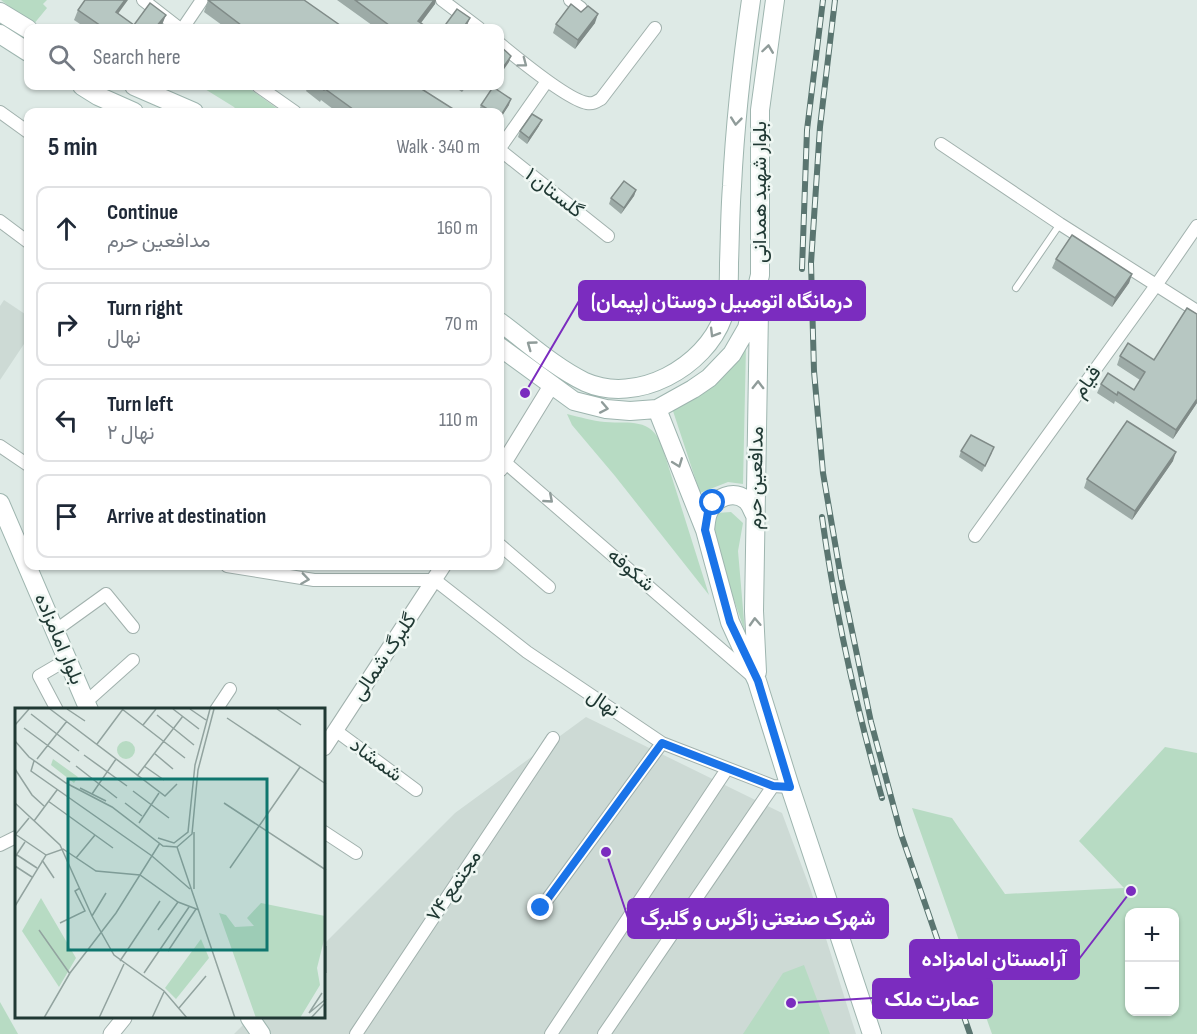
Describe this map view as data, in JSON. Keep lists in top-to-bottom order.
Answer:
{
  "streets": {
    "main road": ["بلوار شهید همدانی", "مدافعین حرم", "بلوار امامزاده"],
    "street": [
      "گلستان ۱",
      "قیام",
      "شکوفه",
      "گلبرگ شمالی",
      "نهال",
      "شمشاد",
      "مجتمع ۷۴"
    ]
  },
  "crossings": [
    ["بلوار شهید همدانی", "مدافعین حرم"],
    ["مدافعین حرم", "شکوفه"],
    ["مدافعین حرم", "نهال"],
    ["گلبرگ شمالی", "نهال"],
    ["گلبرگ شمالی", "شمشاد"]
  ],
  "one_way": ["شکوفه"],
  "places": [
    "درمانگاه اتومبیل دوستان (پیمان)",
    "شهرک صنعتی زاگرس و گلبرگ",
    "آرامستان امامزاده",
    "عمارت ملک"
  ],
  "page": {
    "search": "Search here",
    "heading": ["5 min", "Walk · 340 m"],
    "list": [
      ["Continue", "مدافعین حرم", "160 m"],
      ["Turn right", "نهال", "70 m"],
      ["Turn left", "نهال ۲", "110 m"],
      "Arrive at destination"
    ],
    "map_buttons": ["+", "−"]
  }
}
